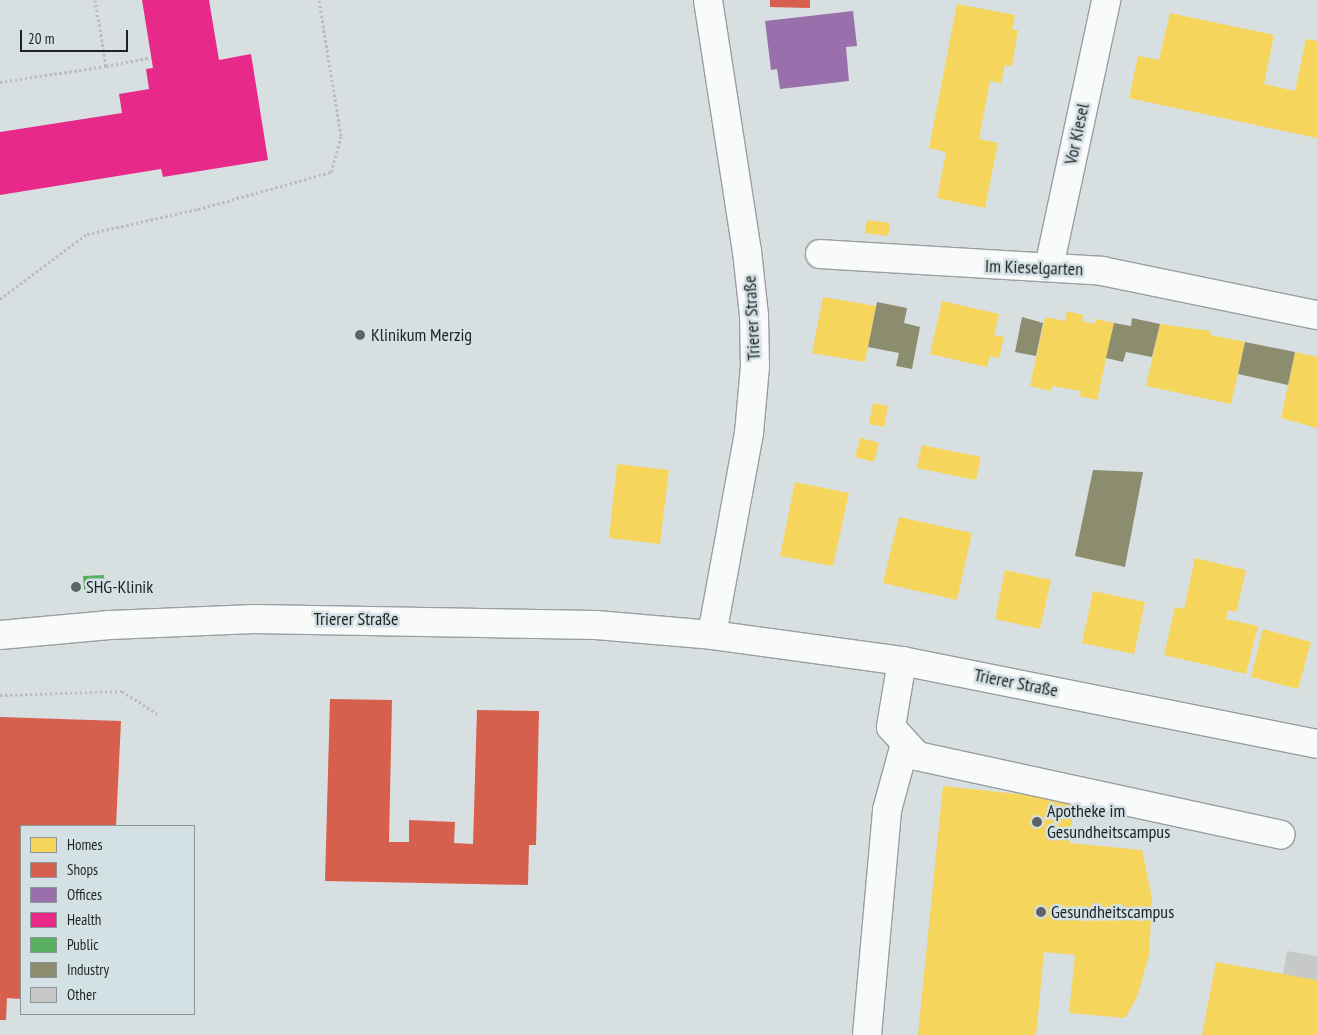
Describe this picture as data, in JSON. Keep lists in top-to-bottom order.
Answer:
{
  "streets": {
    "street": ["Vor Kiesel", "Im Kieselgarten", "Trierer Straße"]
  },
  "crossings": [
    ["Vor Kiesel", "Im Kieselgarten"]
  ],
  "places": [
    "Klinikum Merzig",
    "SHG-Klinik",
    "Apotheke im Gesundheitscampus",
    "Gesundheitscampus"
  ],
  "legend": [
    "Homes",
    "Shops",
    "Offices",
    "Health",
    "Public",
    "Industry",
    "Other"
  ],
  "scale_bar": "20 m"
}
